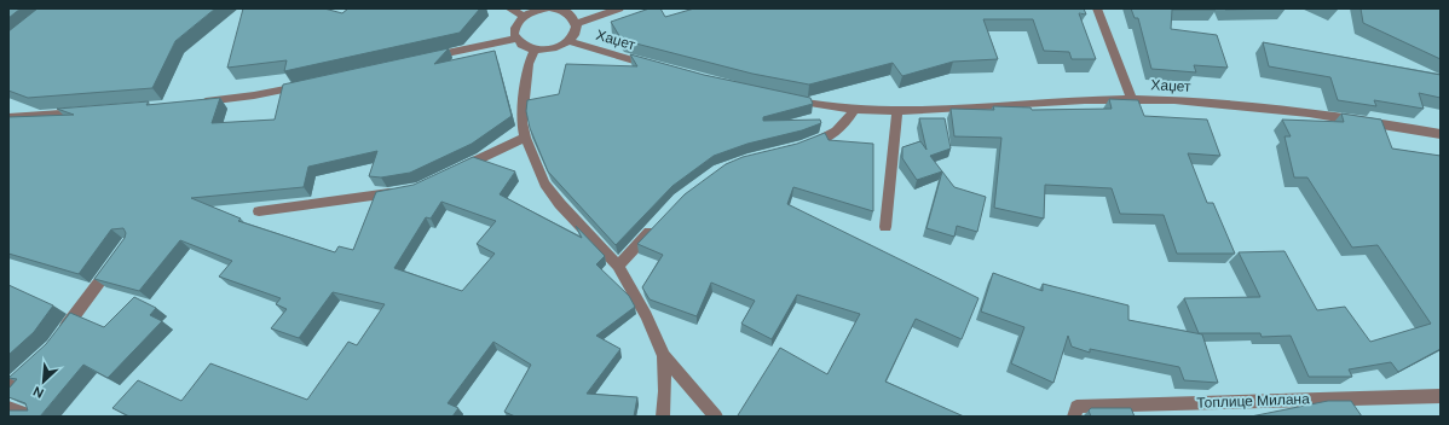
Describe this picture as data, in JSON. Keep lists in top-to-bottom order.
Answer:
{
  "streets": {
    "street": ["Хаџет", "Топлице Милана"]
  },
  "north": "bottom left"
}
